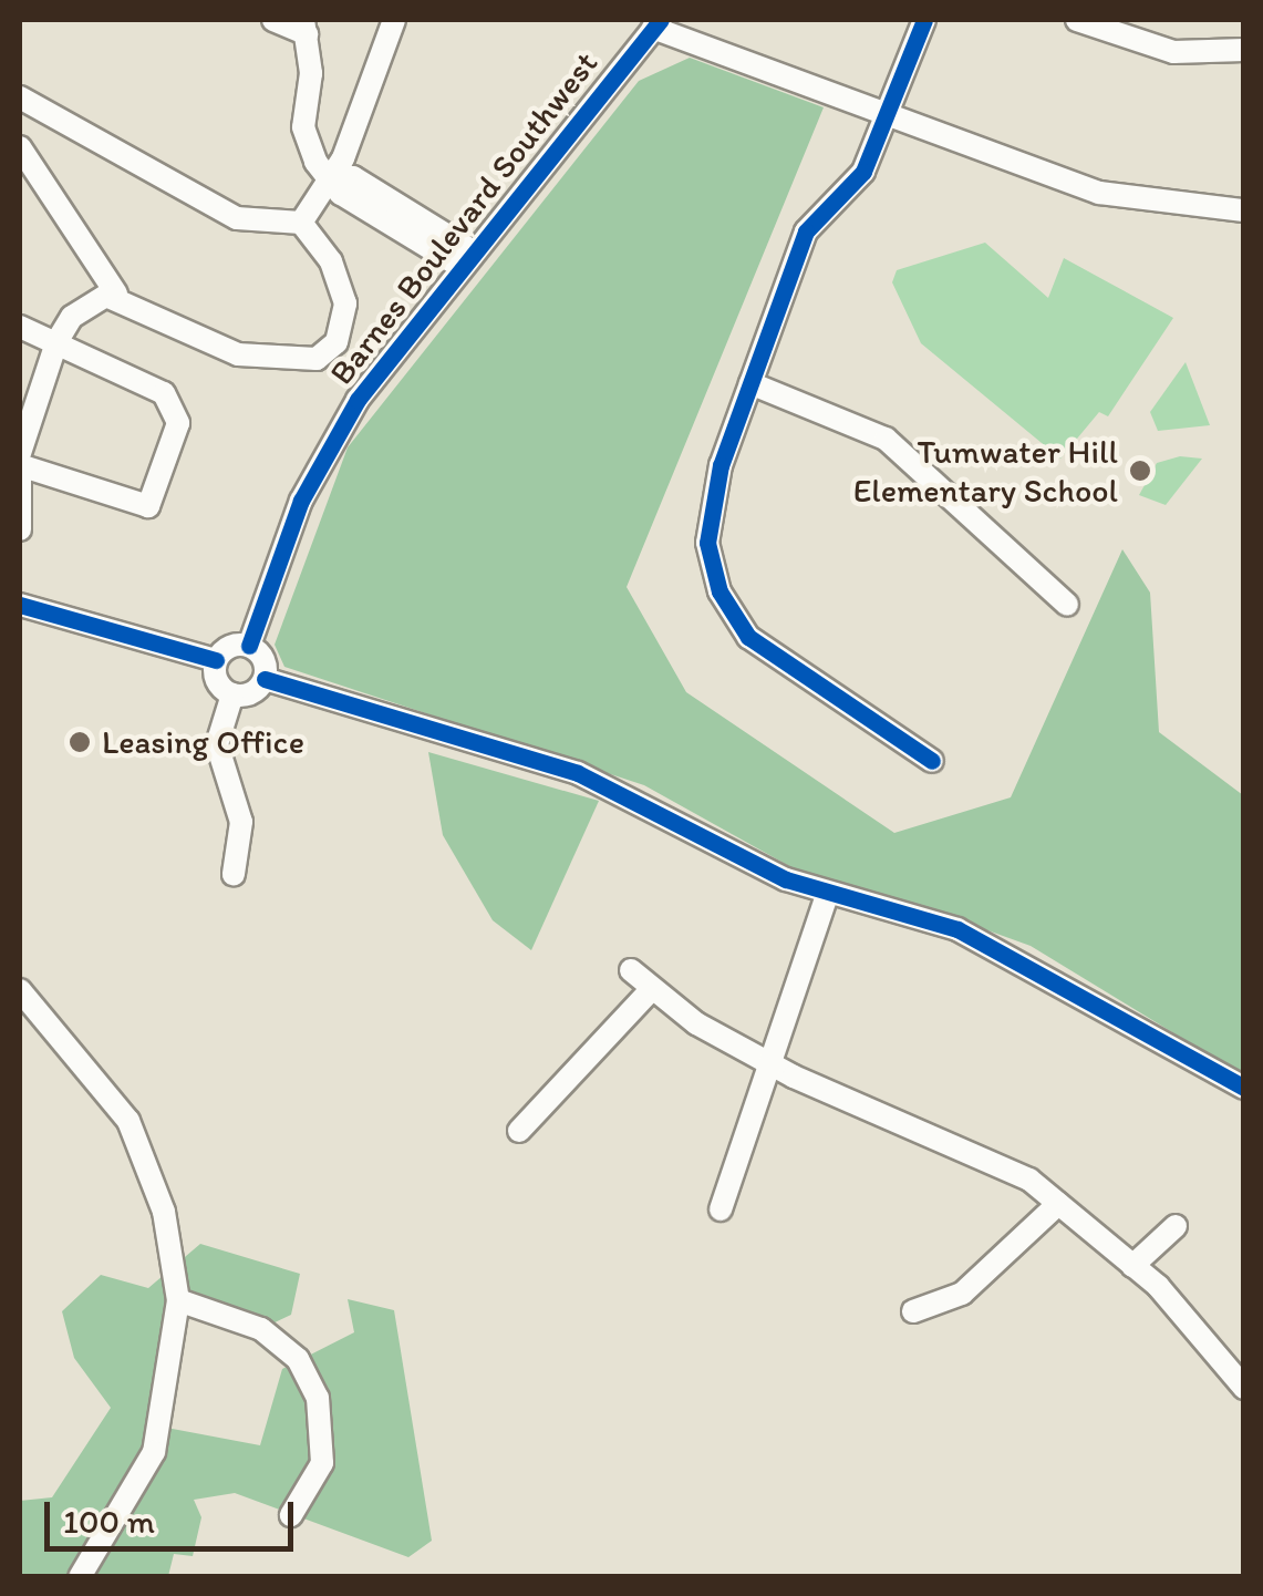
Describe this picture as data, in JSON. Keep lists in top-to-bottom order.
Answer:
{
  "streets": {
    "street": ["Barnes Boulevard Southwest"]
  },
  "places": ["Tumwater Hill Elementary School", "Leasing Office"],
  "scale_bar": "100 m"
}
